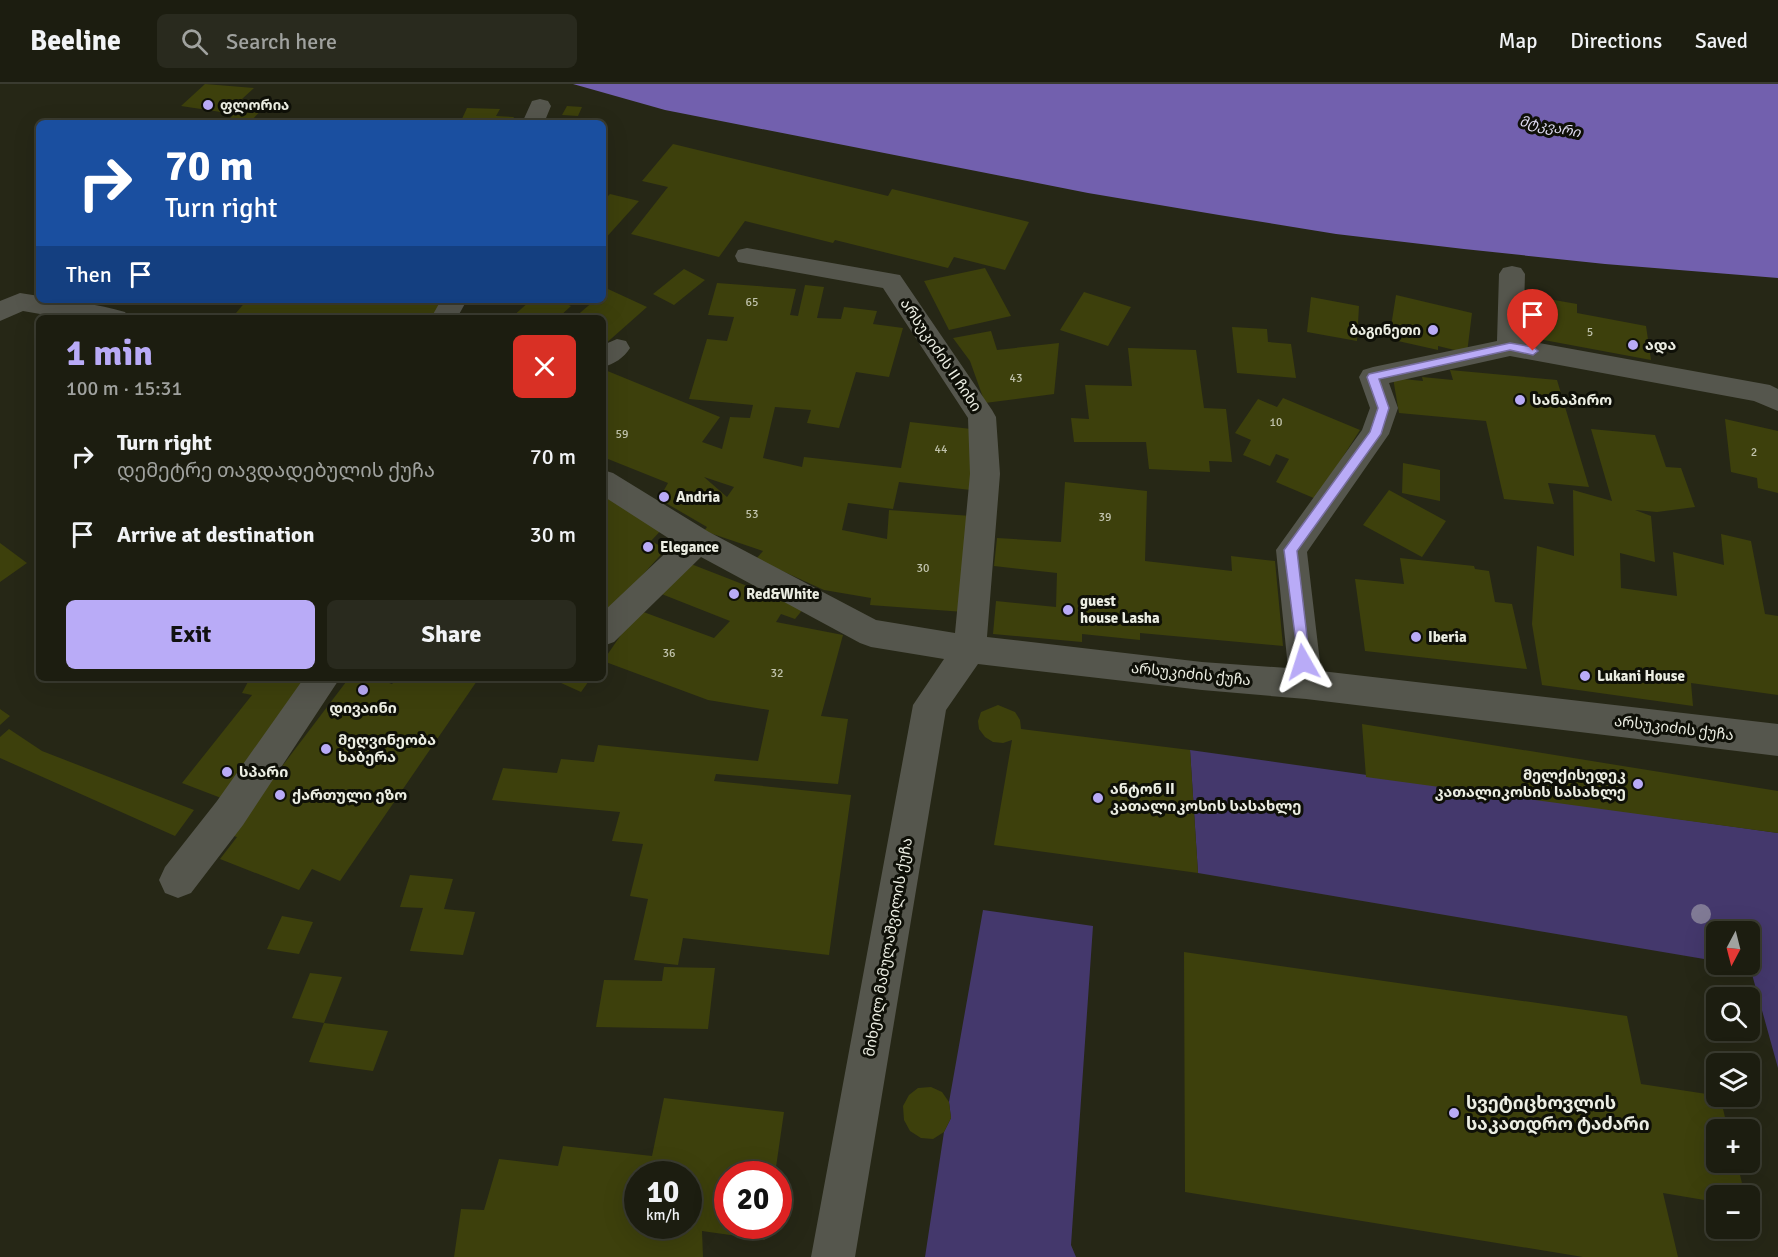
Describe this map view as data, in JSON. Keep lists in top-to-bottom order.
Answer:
{
  "streets": {
    "street": ["არსუკიძის II ჩიხი", "არსუკიძის ქუჩა", "მიხეილ მამულაშვილის ქუჩა"]
  },
  "crossings": [
    ["არსუკიძის II ჩიხი", "არსუკიძის ქუჩა"],
    ["არსუკიძის II ჩიხი", "მიხეილ მამულაშვილის ქუჩა"],
    ["არსუკიძის ქუჩა", "მიხეილ მამულაშვილის ქუჩა"]
  ],
  "water": ["მტკვარი"],
  "places": [
    "ფლორია",
    "ბაგინეთი",
    "ადა",
    "სანაპირო",
    "Andria",
    "Elegance",
    "Red&White",
    "guest house Lasha",
    "Iberia",
    "Lukani House",
    "დივაინი",
    "მეღვინეობა ხაბერა",
    "სპარი",
    "მელქისედეკ კათალიკოსის სასახლე",
    "ქართული ეზო",
    "ანტონ II კათალიკოსის სასახლე",
    "სვეტიცხოვლის საკათდრო ტაძარი"
  ],
  "house_numbers": [
    "65",
    "5",
    "43",
    "10",
    "59",
    "44",
    "2",
    "53",
    "39",
    "30",
    "36",
    "32"
  ],
  "north": "bottom",
  "page": {
    "header": "Beeline",
    "search": "Search here",
    "nav": ["Map", "Directions", "Saved"],
    "turn": ["70 m", "Turn right"],
    "then": "Then",
    "heading": ["1 min", "100 m · 15:31"],
    "list": [
      {
        "name": "Turn right",
        "note": "დემეტრე თავდადებულის ქუჩა",
        "value": "70 m"
      },
      {
        "name": "Arrive at destination",
        "value": "30 m"
      }
    ],
    "buttons": ["Exit", "Share"],
    "map_buttons": ["+", "−"],
    "speed": "10 km/h",
    "limit": "20"
  }
}
